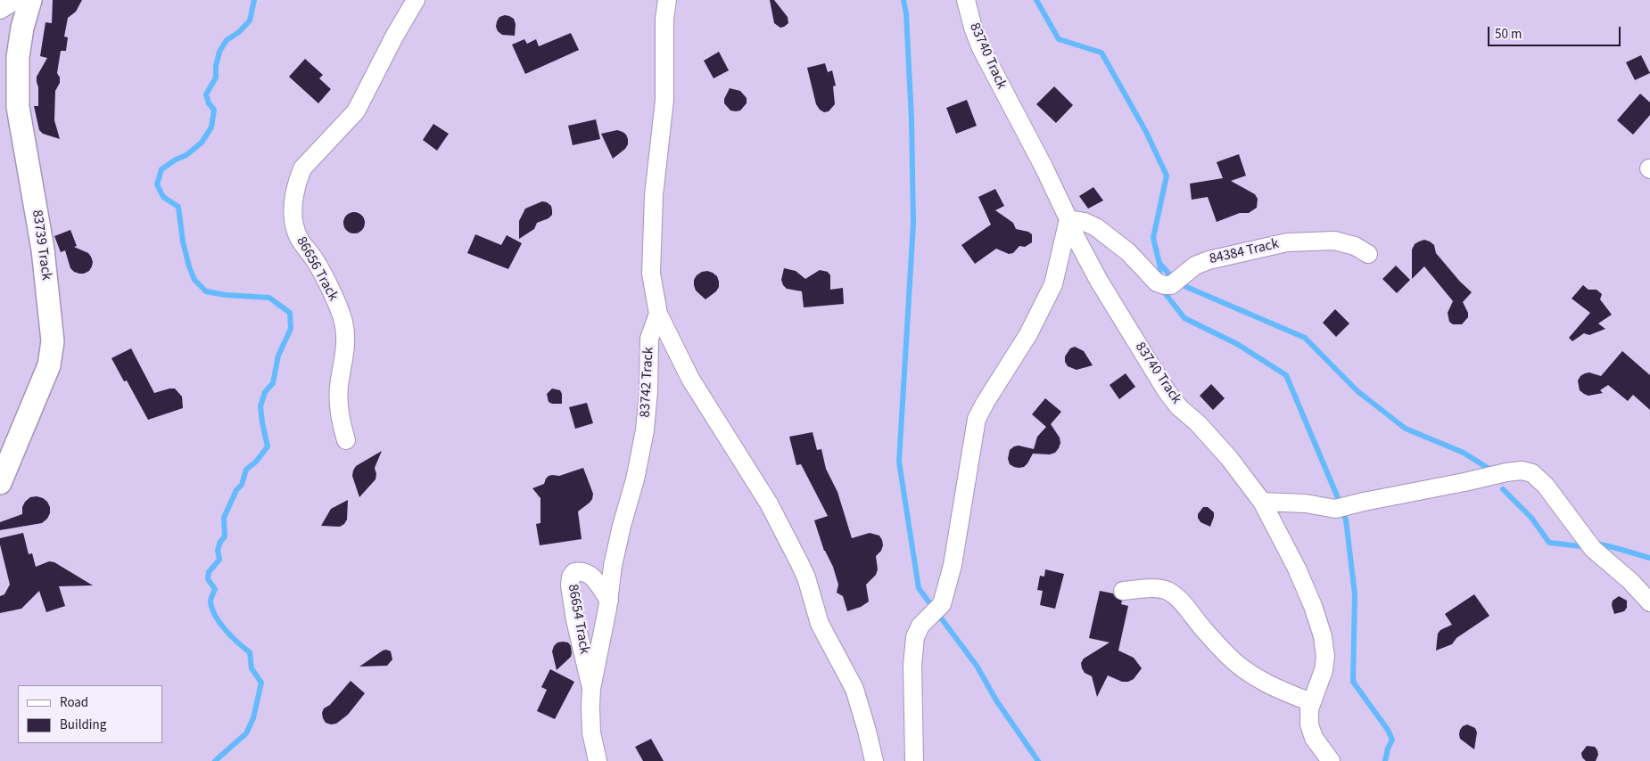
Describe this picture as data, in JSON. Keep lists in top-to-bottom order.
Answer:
{
  "streets": {
    "street": [
      "83740 Track",
      "83739 Track",
      "84384 Track",
      "86656 Track",
      "83742 Track",
      "86654 Track"
    ]
  },
  "crossings": [
    ["83740 Track", "84384 Track"],
    ["83742 Track", "86654 Track"]
  ],
  "legend": ["Road", "Building"],
  "scale_bar": "50 m"
}
